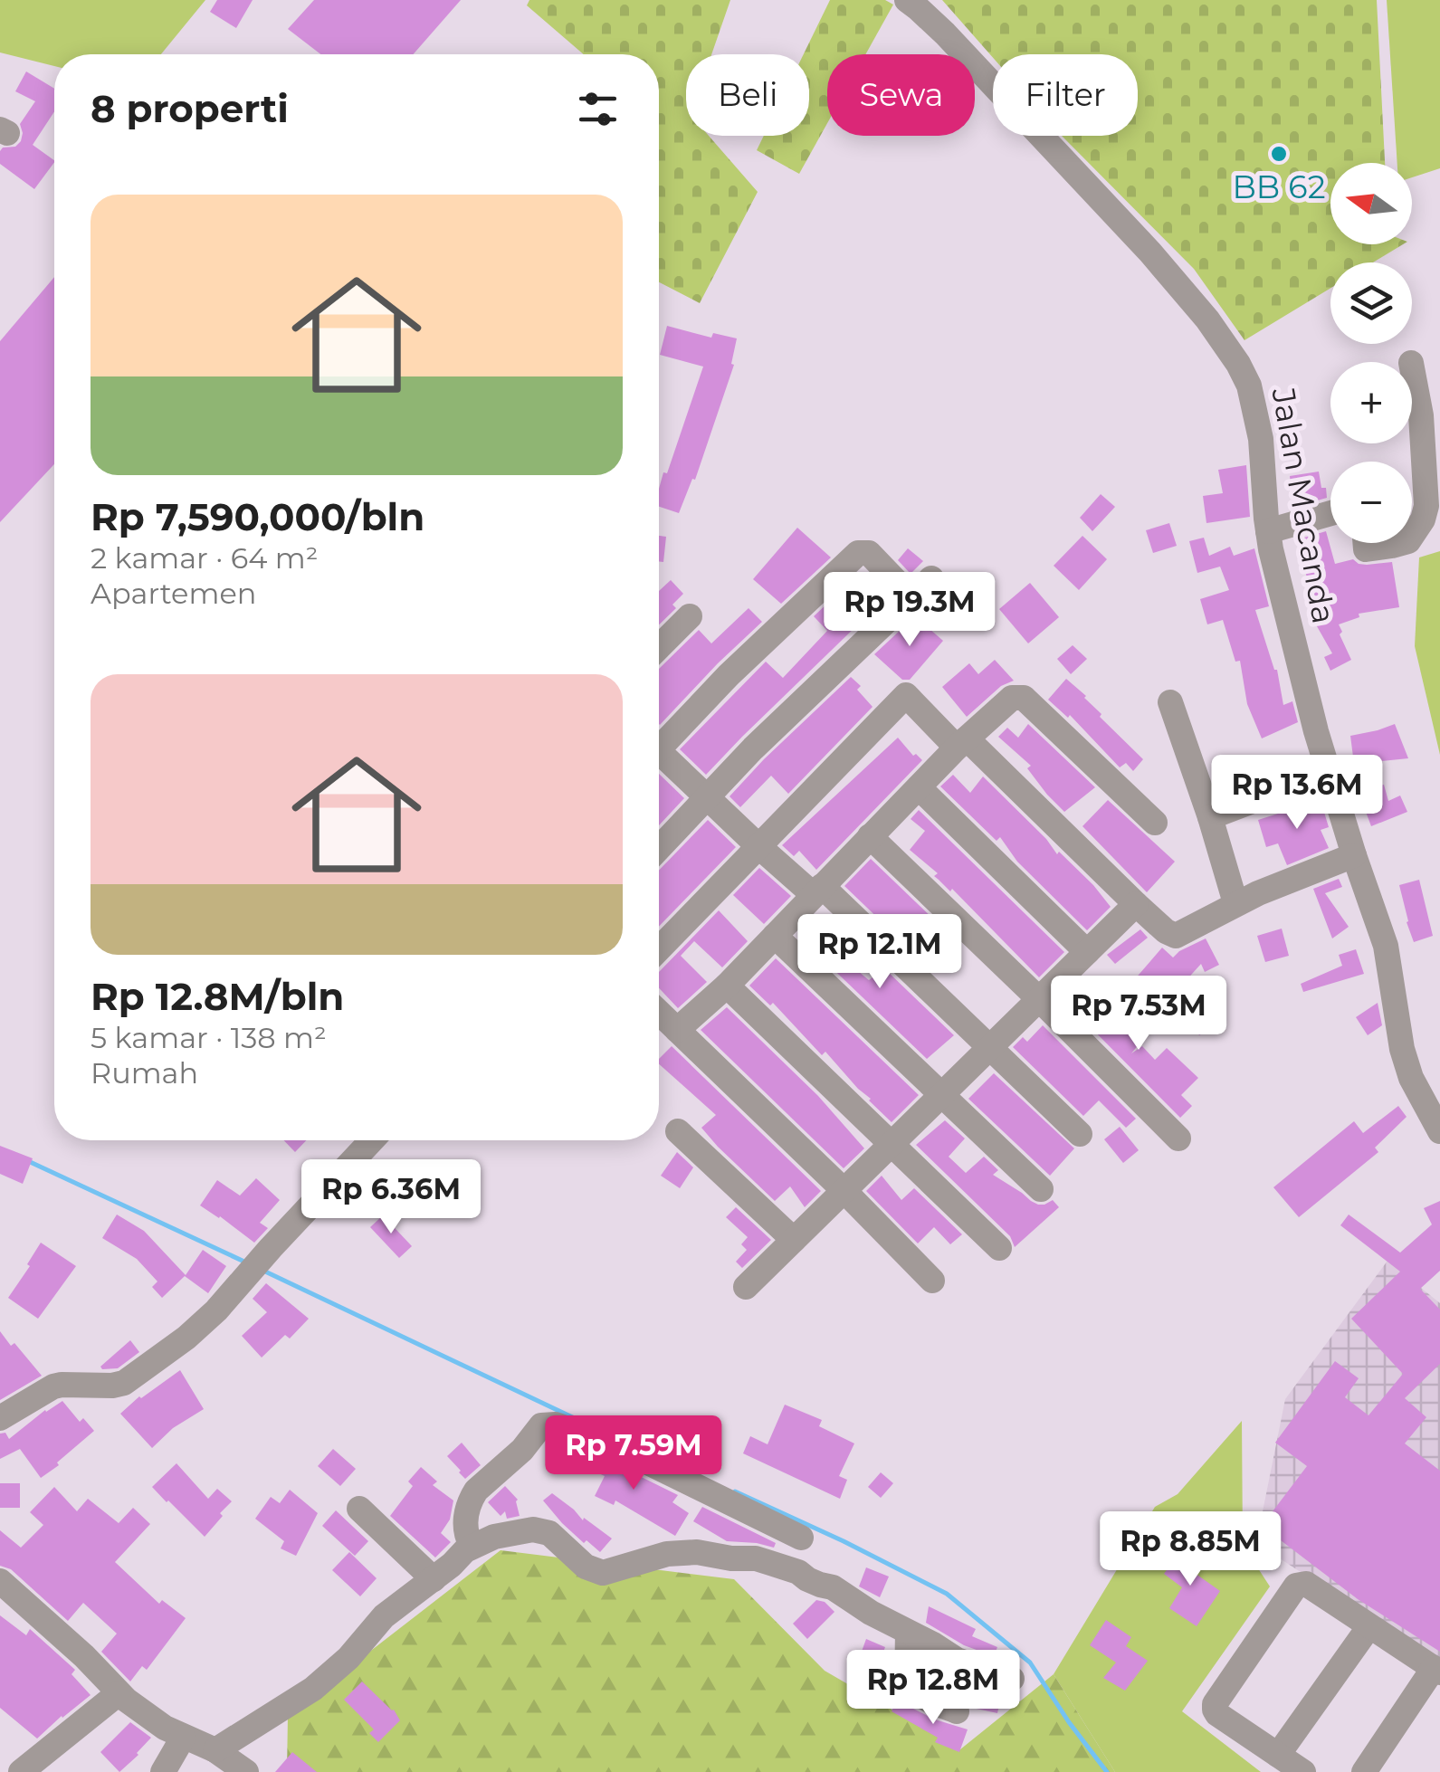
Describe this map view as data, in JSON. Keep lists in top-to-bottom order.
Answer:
{
  "streets": {
    "street": ["Jalan Macanda"]
  },
  "places": ["BB 62"],
  "north": "left",
  "page": {
    "chip": ["Beli", "Sewa", "Filter"],
    "heading": "8 properti",
    "map_buttons": ["+", "−"],
    "list": [
      {
        "name": "Rp 7,590,000/bln",
        "note": "2 kamar · 64 m² · Apartemen"
      },
      {
        "name": "Rp 12.8M/bln",
        "note": "5 kamar · 138 m² · Rumah"
      }
    ],
    "price": [
      "Rp 19.3M",
      "Rp 13.6M",
      "Rp 12.1M",
      "Rp 7.53M",
      "Rp 6.36M",
      "Rp 7.59M",
      "Rp 8.85M",
      "Rp 12.8M"
    ]
  }
}
